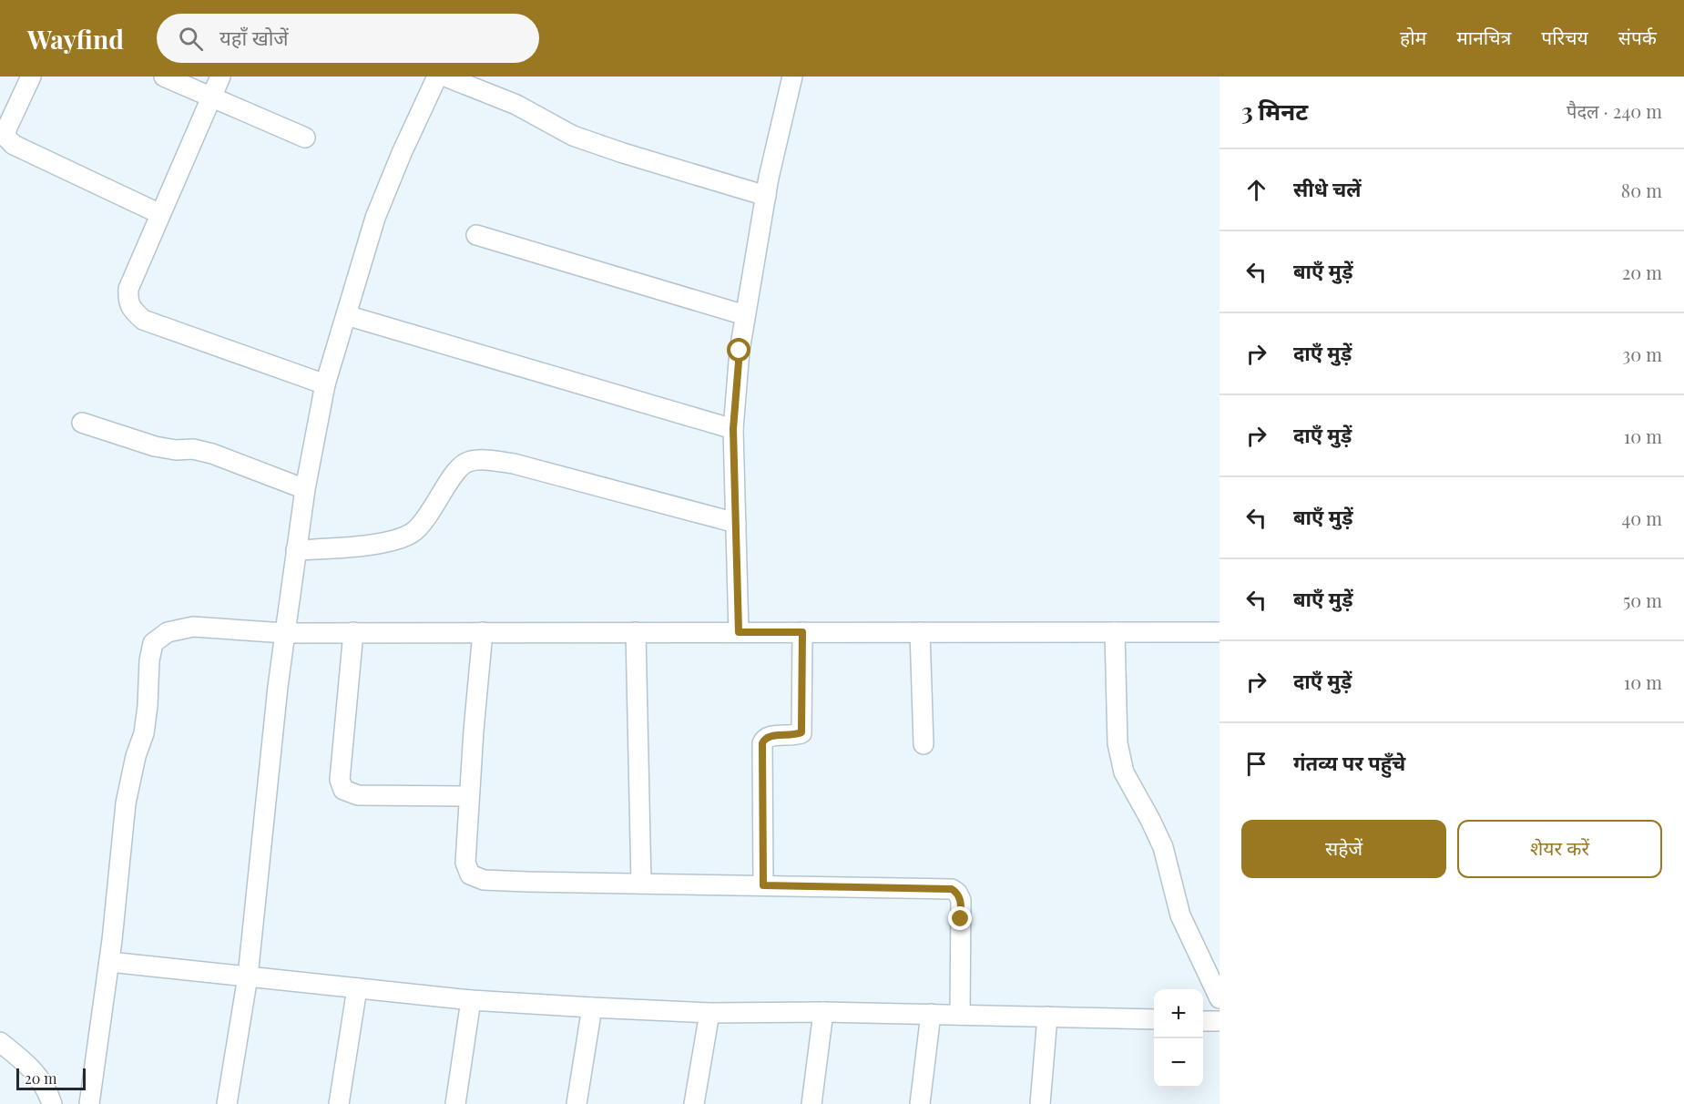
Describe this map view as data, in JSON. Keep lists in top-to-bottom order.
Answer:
{
  "scale_bar": "20 m",
  "page": {
    "header": "Wayfind",
    "search": "यहाँ खोजें",
    "nav": [
      "होम",
      "मानचित्र",
      "परिचय",
      "संपर्क"
    ],
    "heading": ["3 मिनट", "पैदल · 240 m"],
    "list": [
      ["सीधे चलें", "80 m"],
      ["बाएँ मुड़ें", "20 m"],
      ["दाएँ मुड़ें", "30 m"],
      ["दाएँ मुड़ें", "10 m"],
      ["बाएँ मुड़ें", "40 m"],
      ["बाएँ मुड़ें", "50 m"],
      ["दाएँ मुड़ें", "10 m"],
      "गंतव्य पर पहुँचे"
    ],
    "buttons": ["सहेजें", "शेयर करें"],
    "map_buttons": ["+", "−"],
    "scale": "20 m"
  }
}
